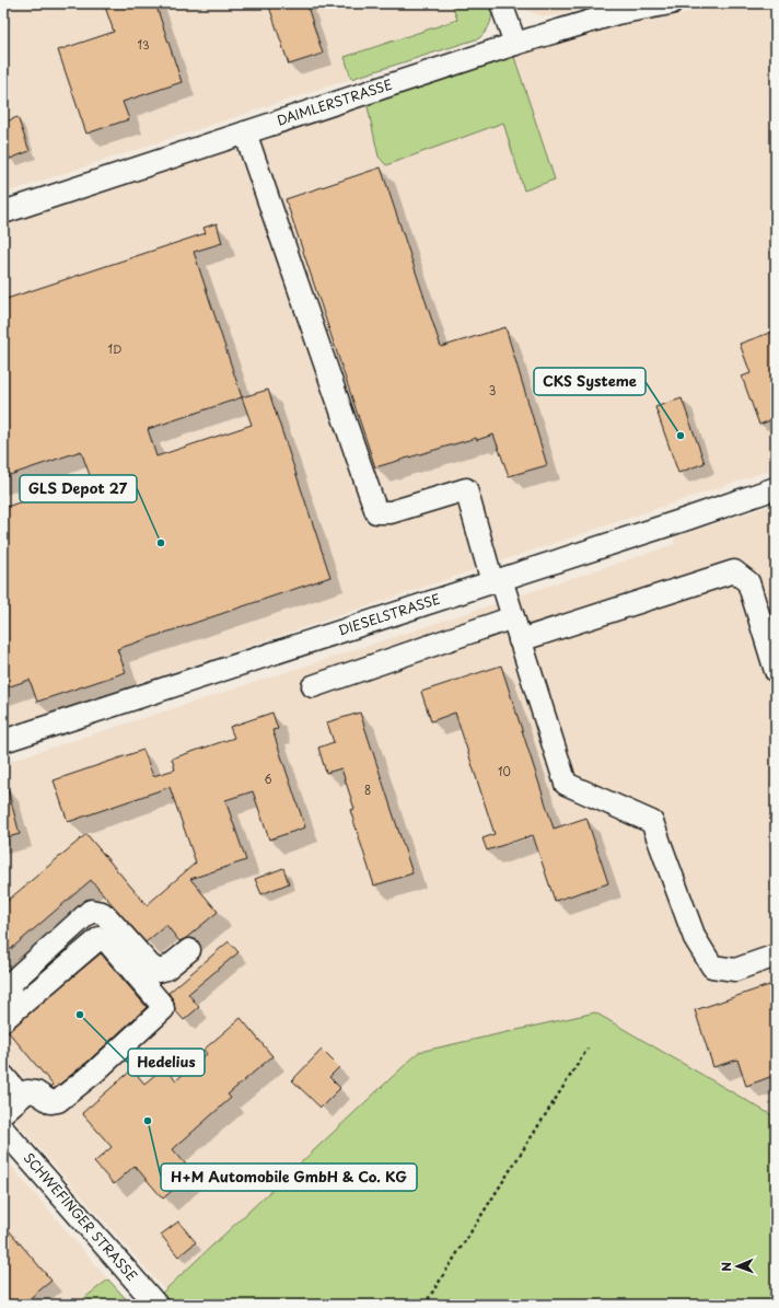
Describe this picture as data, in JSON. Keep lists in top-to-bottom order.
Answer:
{
  "streets": {
    "street": ["DAIMLERSTRASSE", "DIESELSTRASSE", "SCHWEFINGER STRASSE"]
  },
  "places": [
    "CKS Systeme",
    "GLS Depot 27",
    "Hedelius",
    "H+M Automobile GmbH & Co. KG"
  ],
  "house_numbers": [
    "13",
    "1D",
    "3",
    "10",
    "6",
    "8"
  ],
  "north": "left"
}
